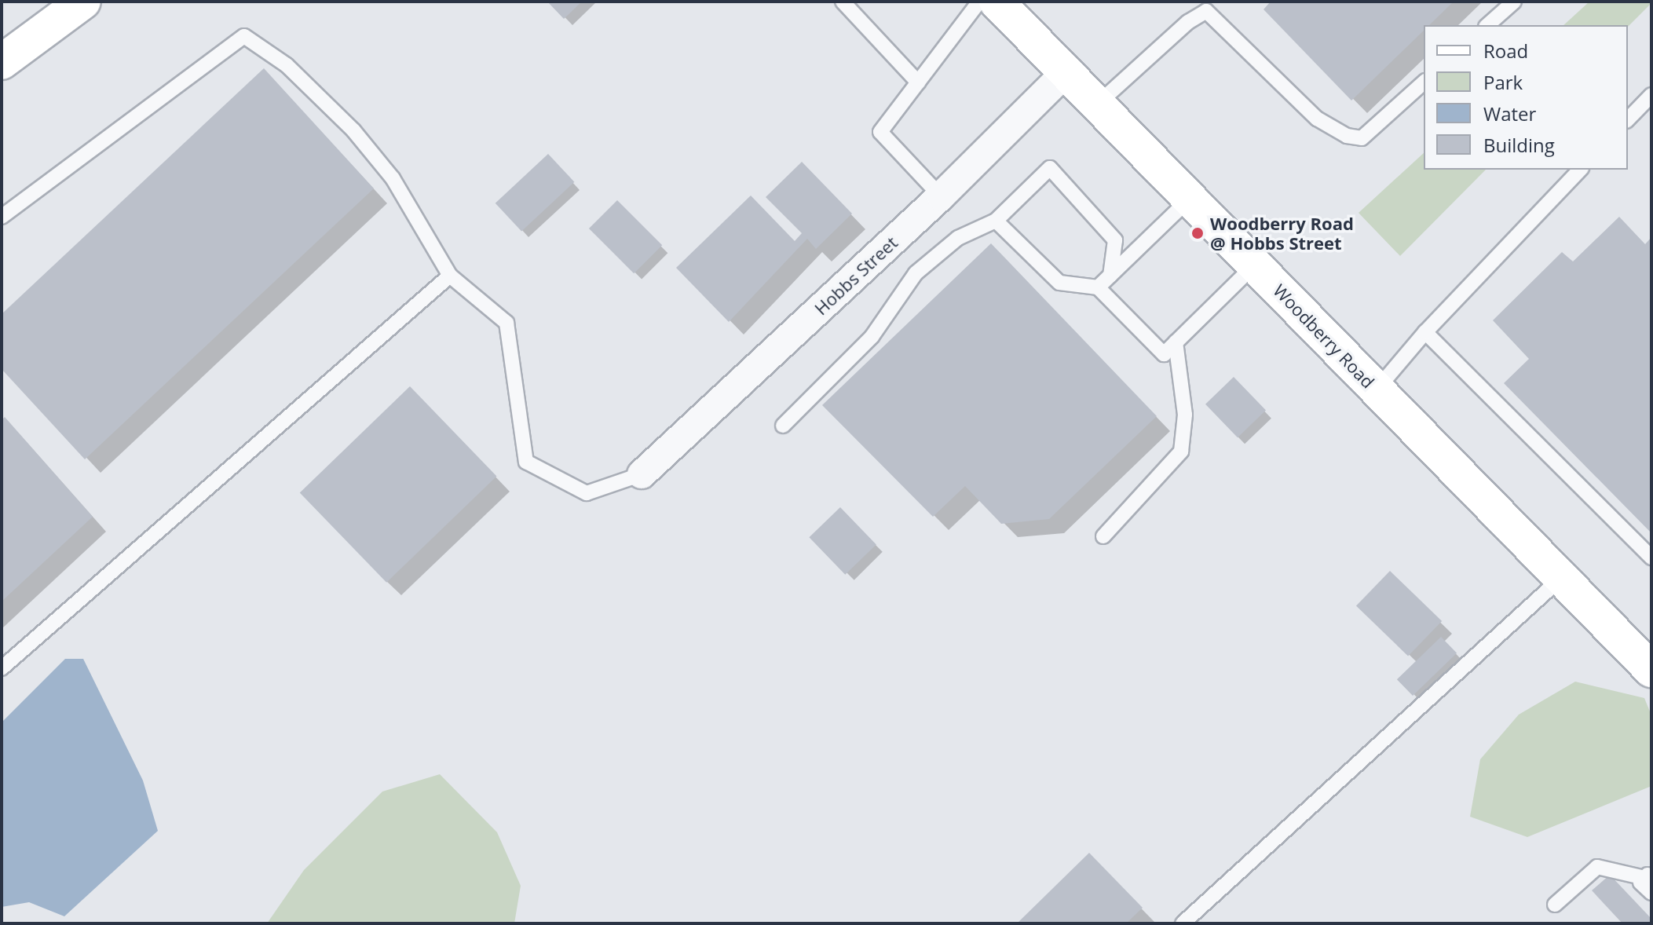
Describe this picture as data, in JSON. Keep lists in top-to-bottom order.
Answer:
{
  "streets": {
    "main road": ["Woodberry Road"],
    "street": ["Hobbs Street"]
  },
  "crossings": [
    ["Hobbs Street", "Woodberry Road"]
  ],
  "places": ["Woodberry Road @ Hobbs Street"],
  "legend": [
    "Road",
    "Park",
    "Water",
    "Building"
  ]
}
